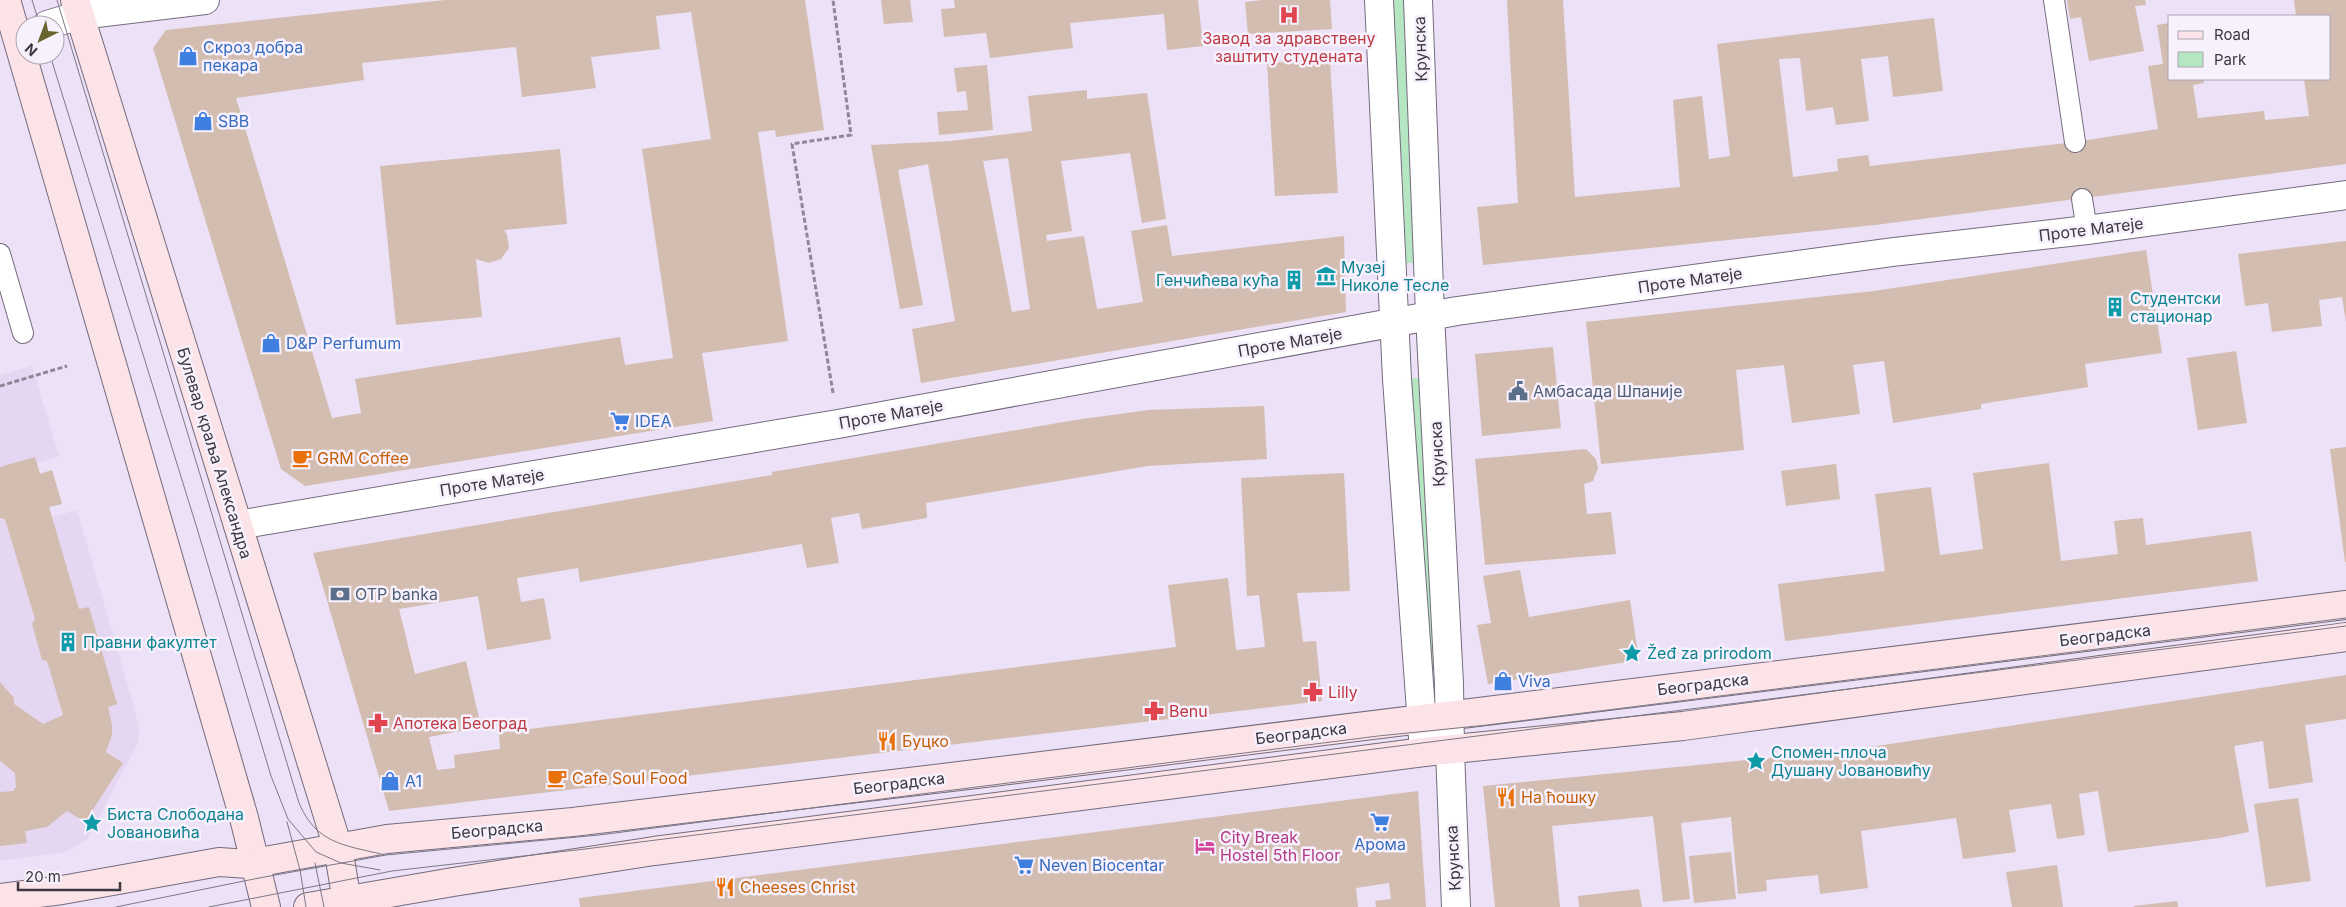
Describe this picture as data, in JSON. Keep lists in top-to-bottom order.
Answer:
{
  "streets": {
    "main road": ["Булевар краља Александра", "Београдска"],
    "street": ["Крунска", "Проте Матеје"]
  },
  "crossings": [
    ["Крунска", "Проте Матеје"],
    ["Крунска", "Београдска"],
    ["Проте Матеје", "Булевар краља Александра"],
    ["Булевар краља Александра", "Београдска"]
  ],
  "places": {
    "hospital": ["Завод за здравствену заштиту студената"],
    "shop": [
      "Скроз добра пекара",
      "SBB",
      "D&P Perfumum",
      "Viva",
      "A1"
    ],
    "museum": ["Музеј Николе Тесле"],
    "building": ["Генчићева кућа", "Студентски стационар", "Правни факултет"],
    "public building": ["Амбасада Шпаније"],
    "supermarket": ["IDEA", "Арома", "Neven Biocentar"],
    "cafe": ["GRM Coffee", "Cafe Soul Food"],
    "bank": ["OTP banka"],
    "place": ["Žeđ za prirodom", "Спомен-плоча Душану Јовановићу", "Биста Слободана Јовановића"],
    "pharmacy": ["Lilly", "Benu", "Апотека Београд"],
    "restaurant": ["Буцко", "На ћошку", "Cheeses Christ"],
    "hotel": ["City Break Hostel 5th Floor"]
  },
  "legend": ["Road", "Park"],
  "scale_bar": "20 m",
  "north": "bottom left"
}
